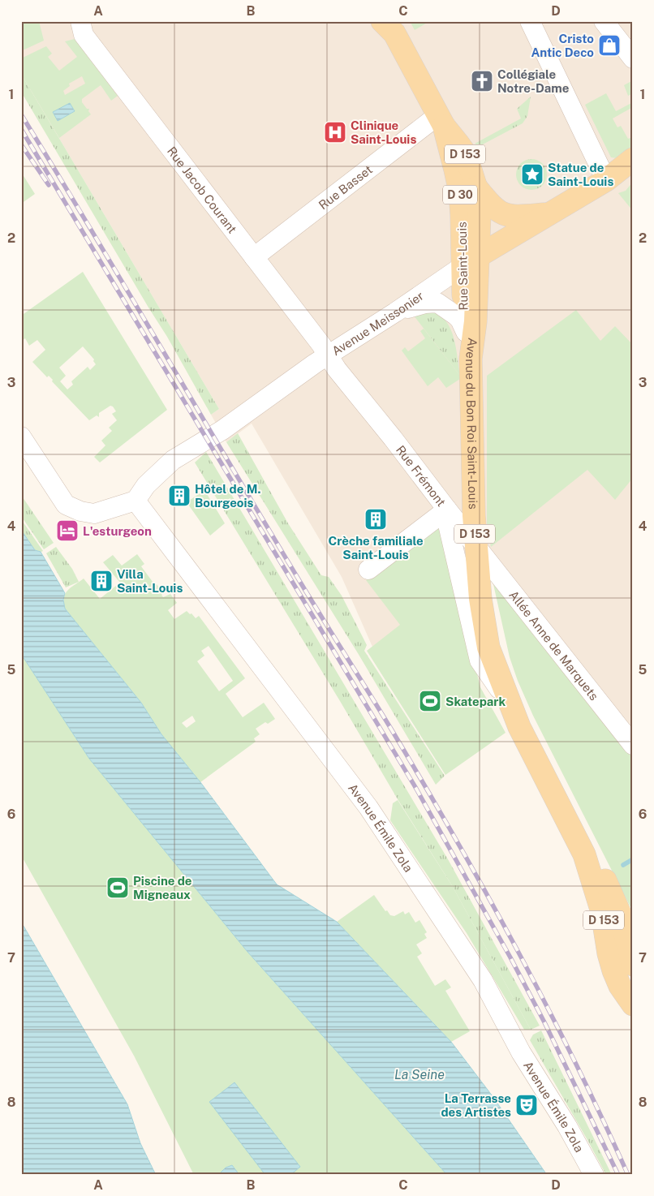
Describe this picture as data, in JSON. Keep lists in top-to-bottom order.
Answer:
{
  "streets": {
    "main road": [
      "D 153",
      "D 30",
      "Rue Saint-Louis",
      "Avenue Meissonier",
      "Avenue du Bon Roi Saint-Louis"
    ],
    "street": [
      "Rue Basset",
      "Rue Jacob Courant",
      "Rue Frémont",
      "Allée Anne de Marquets",
      "Avenue Émile Zola"
    ]
  },
  "crossings": [
    ["Rue Basset", "Rue Jacob Courant"],
    ["Rue Basset", "Rue Saint-Louis"],
    ["Rue Basset", "Avenue du Bon Roi Saint-Louis"],
    ["Rue Jacob Courant", "Avenue Meissonier"],
    ["Rue Jacob Courant", "Rue Frémont"],
    ["D 30", "Avenue Meissonier"],
    ["D 30", "Avenue du Bon Roi Saint-Louis"],
    ["Rue Saint-Louis", "Avenue Meissonier"],
    ["Rue Saint-Louis", "Avenue du Bon Roi Saint-Louis"],
    ["Avenue Meissonier", "Avenue du Bon Roi Saint-Louis"],
    ["Avenue Meissonier", "Rue Frémont"],
    ["Avenue Meissonier", "Avenue Émile Zola"],
    ["Avenue du Bon Roi Saint-Louis", "Rue Frémont"],
    ["Avenue du Bon Roi Saint-Louis", "Allée Anne de Marquets"],
    ["Rue Frémont", "Allée Anne de Marquets"]
  ],
  "water": ["La Seine"],
  "places": {
    "shop": ["Cristo Antic Deco"],
    "church": ["Collégiale Notre-Dame"],
    "hospital": ["Clinique Saint-Louis"],
    "place": ["Statue de Saint-Louis"],
    "building": ["Hôtel de M. Bourgeois", "Crèche familiale Saint-Louis", "Villa Saint-Louis"],
    "hotel": ["L'esturgeon"],
    "sports": ["Skatepark", "Piscine de Migneaux"],
    "theatre": ["La Terrasse des Artistes"]
  },
  "grid": {
    "columns": [
      "A",
      "B",
      "C",
      "D"
    ],
    "rows": [
      "1",
      "2",
      "3",
      "4",
      "5",
      "6",
      "7",
      "8"
    ]
  }
}
